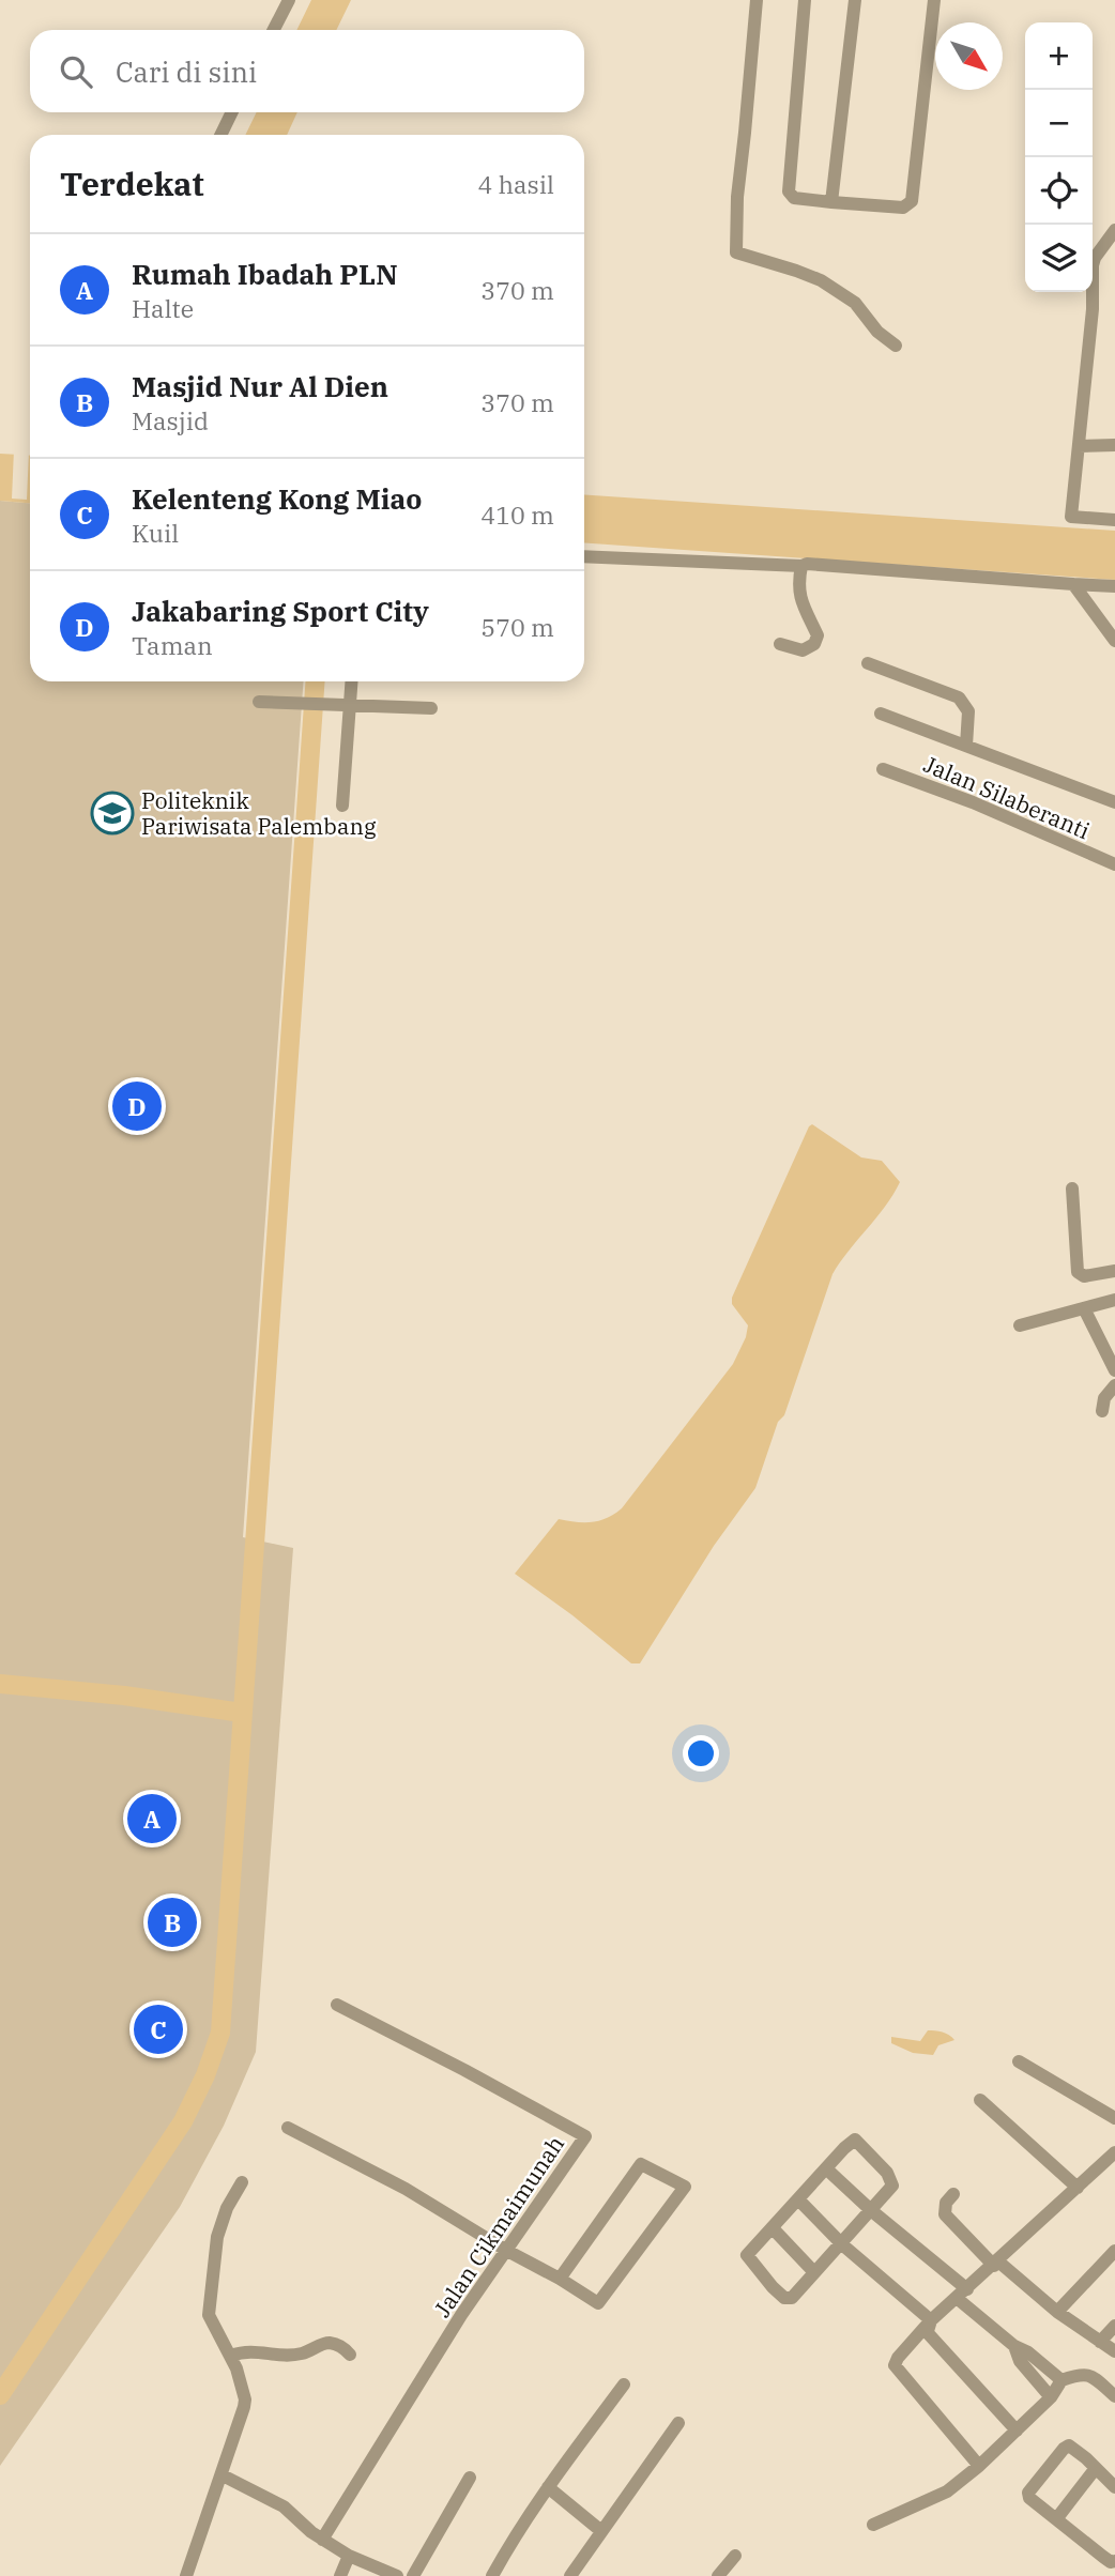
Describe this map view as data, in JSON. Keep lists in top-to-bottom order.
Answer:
{
  "streets": {
    "street": ["Jalan Silaberanti", "Jalan Cikmaimunah"]
  },
  "places": {
    "school or university": ["Politeknik Pariwisata Palembang"]
  },
  "north": "bottom right",
  "page": {
    "map_buttons": ["+", "−"],
    "search": "Cari di sini",
    "heading": ["Terdekat", "4 hasil"],
    "list": [
      {
        "mark": "A",
        "name": "Rumah Ibadah PLN",
        "note": "Halte",
        "value": "370 m"
      },
      {
        "mark": "B",
        "name": "Masjid Nur Al Dien",
        "note": "Masjid",
        "value": "370 m"
      },
      {
        "mark": "C",
        "name": "Kelenteng Kong Miao",
        "note": "Kuil",
        "value": "410 m"
      },
      {
        "mark": "D",
        "name": "Jakabaring Sport City",
        "note": "Taman",
        "value": "570 m"
      }
    ],
    "pins": [
      "D",
      "A",
      "B",
      "C"
    ]
  }
}
